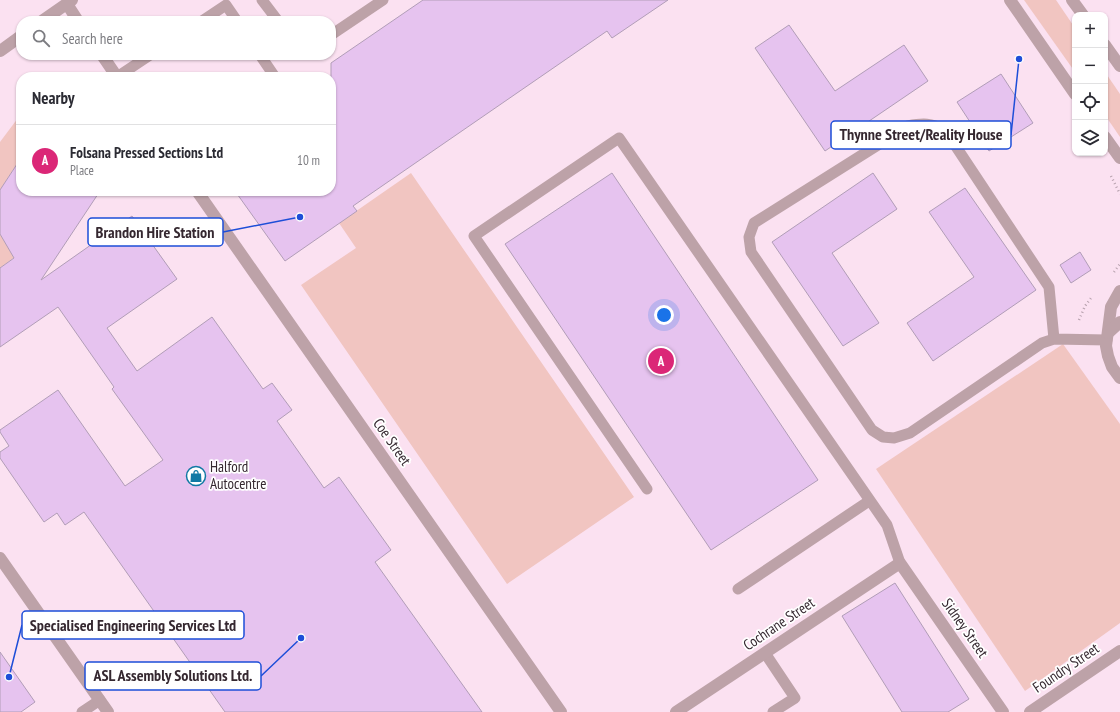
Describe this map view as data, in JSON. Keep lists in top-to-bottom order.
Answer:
{
  "streets": {
    "street": [
      "Coe Street",
      "Cochrane Street",
      "Sidney Street",
      "Foundry Street"
    ]
  },
  "crossings": [
    ["Cochrane Street", "Sidney Street"]
  ],
  "places": {
    "other": [
      "Thynne Street/Reality House",
      "Brandon Hire Station",
      "ASL Assembly Solutions Ltd.",
      "Specialised Engineering Services Ltd"
    ],
    "shop": ["Halford Autocentre"]
  },
  "page": {
    "map_buttons": ["+", "−"],
    "search": "Search here",
    "heading": "Nearby",
    "list": [
      {
        "mark": "A",
        "name": "Folsana Pressed Sections Ltd",
        "note": "Place",
        "value": "10 m"
      }
    ],
    "pins": "A"
  }
}
